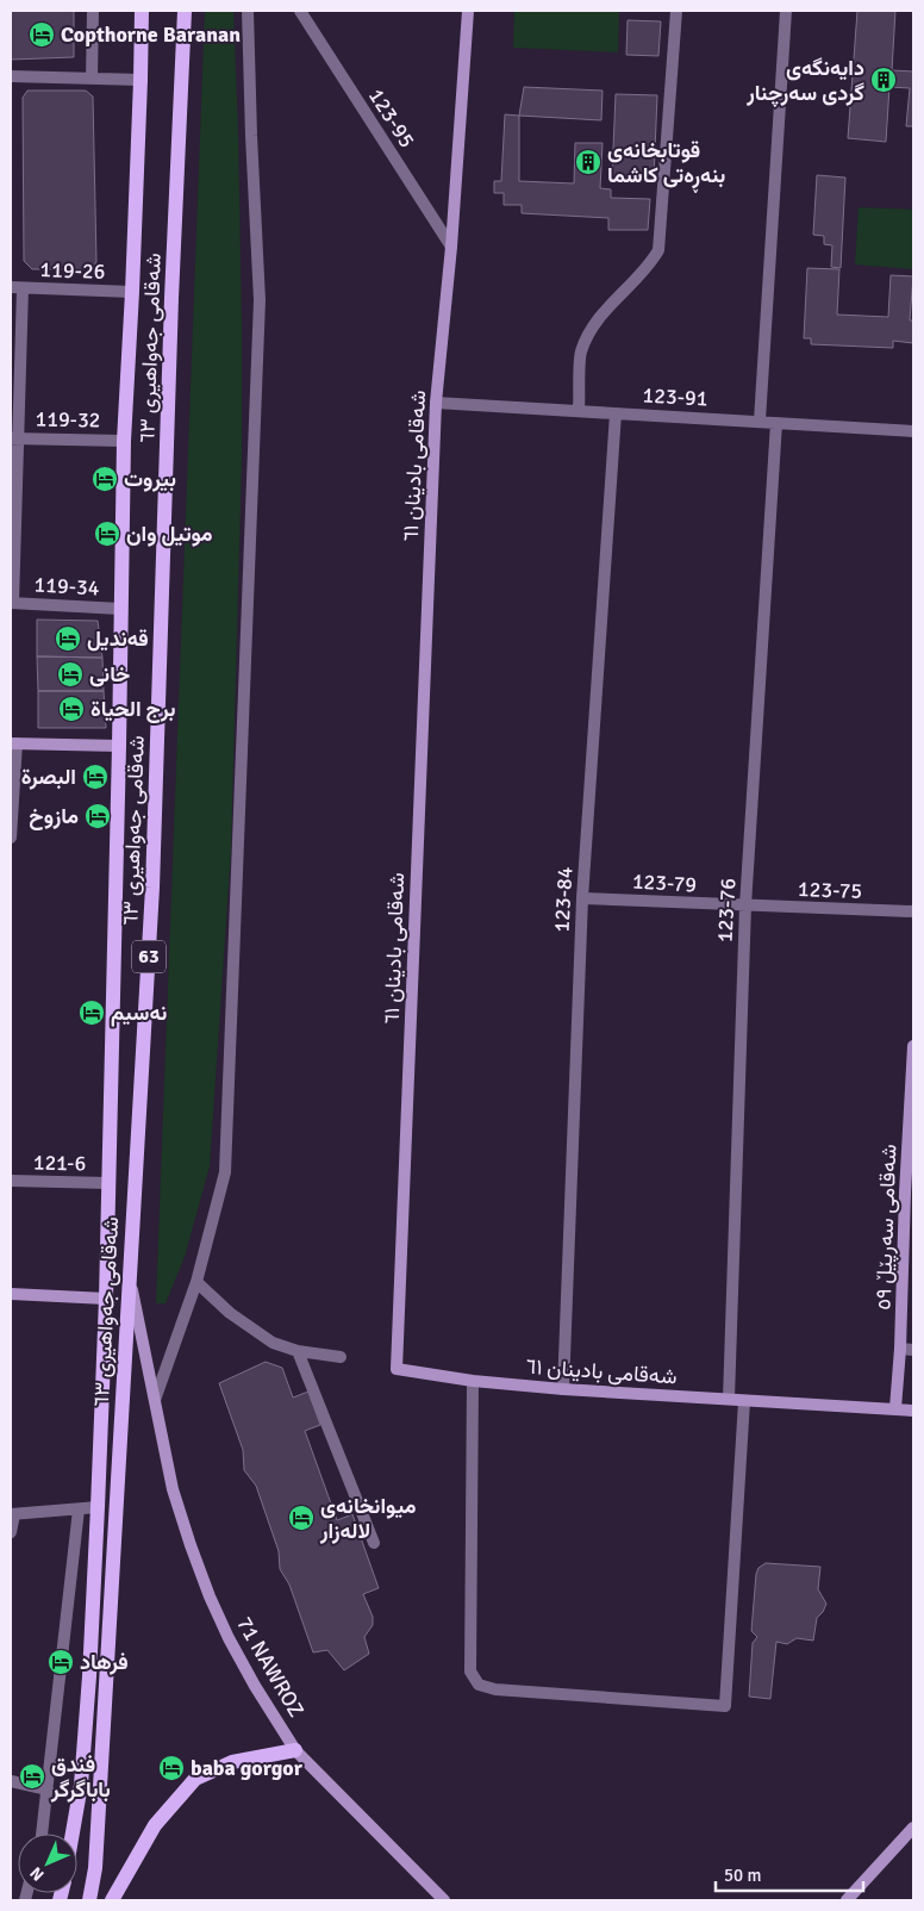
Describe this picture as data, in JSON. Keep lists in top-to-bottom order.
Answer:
{
  "streets": {
    "main road": ["شەقامی جەواهیری ٦٣", "63"],
    "street": [
      "123-95",
      "119-26",
      "123-91",
      "119-32",
      "شەقامی بادینان ٦١",
      "119-34",
      "123-79",
      "123-75",
      "123-84",
      "123-76",
      "121-6",
      "شەقامی سەرپێڵ ٥٩",
      "71 NAWROZ"
    ]
  },
  "crossings": [
    ["123-95", "شەقامی بادینان ٦١"],
    ["119-26", "شەقامی جەواهیری ٦٣"],
    ["شەقامی جەواهیری ٦٣", "119-32"],
    ["شەقامی جەواهیری ٦٣", "119-34"],
    ["شەقامی جەواهیری ٦٣", "121-6"],
    ["شەقامی جەواهیری ٦٣", "71 NAWROZ"],
    ["123-91", "شەقامی بادینان ٦١"],
    ["123-91", "123-84"],
    ["123-91", "123-76"],
    ["شەقامی بادینان ٦١", "123-84"],
    ["شەقامی بادینان ٦١", "123-76"],
    ["شەقامی بادینان ٦١", "شەقامی سەرپێڵ ٥٩"],
    ["123-79", "123-75"],
    ["123-79", "123-84"],
    ["123-79", "123-76"],
    ["123-75", "123-76"]
  ],
  "places": {
    "hotel": [
      "Copthorne Baranan",
      "بیروت",
      "موتيل وان",
      "قەندیل",
      "خانی",
      "برج الحياة",
      "البصرة",
      "مازوخ",
      "نەسیم",
      "میوانخانەی لالەزار",
      "فرهاد",
      "baba gorgor",
      "فندق باباگرگر"
    ],
    "building": ["دایەنگەی گردی سەرچنار", "قوتابخانەی بنەڕەتی کاشما"]
  },
  "scale_bar": "50 m",
  "north": "bottom left"
}
